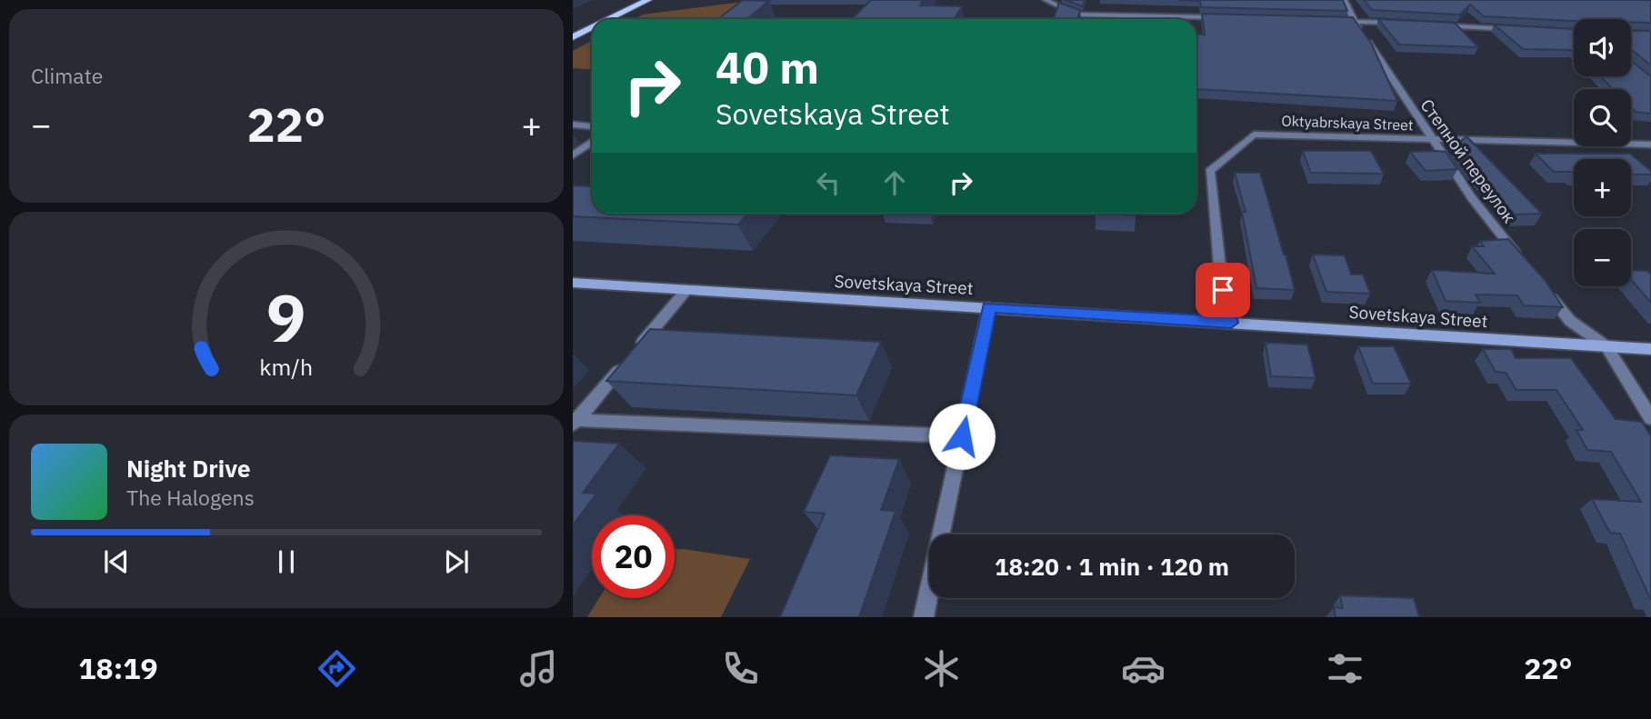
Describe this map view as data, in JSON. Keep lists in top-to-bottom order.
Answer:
{
  "streets": {
    "main road": ["Sovetskaya Street"],
    "street": ["Oktyabrskaya Street", "Степной переулок"]
  },
  "crossings": [
    ["Oktyabrskaya Street", "Степной переулок"],
    ["Oktyabrskaya Street", "Sovetskaya Street"]
  ],
  "page": {
    "tile": "Climate",
    "map_buttons": ["+", "−"],
    "turn": ["40 m", "Sovetskaya Street"],
    "heat": ["−", "22°", "+"],
    "song": ["Night Drive", "The Halogens"],
    "limit": "20",
    "trip": "18:20 · 1 min · 120 m",
    "tabs": ["18:19", "22°"],
    "gauge": ["9", "km/h"]
  }
}
